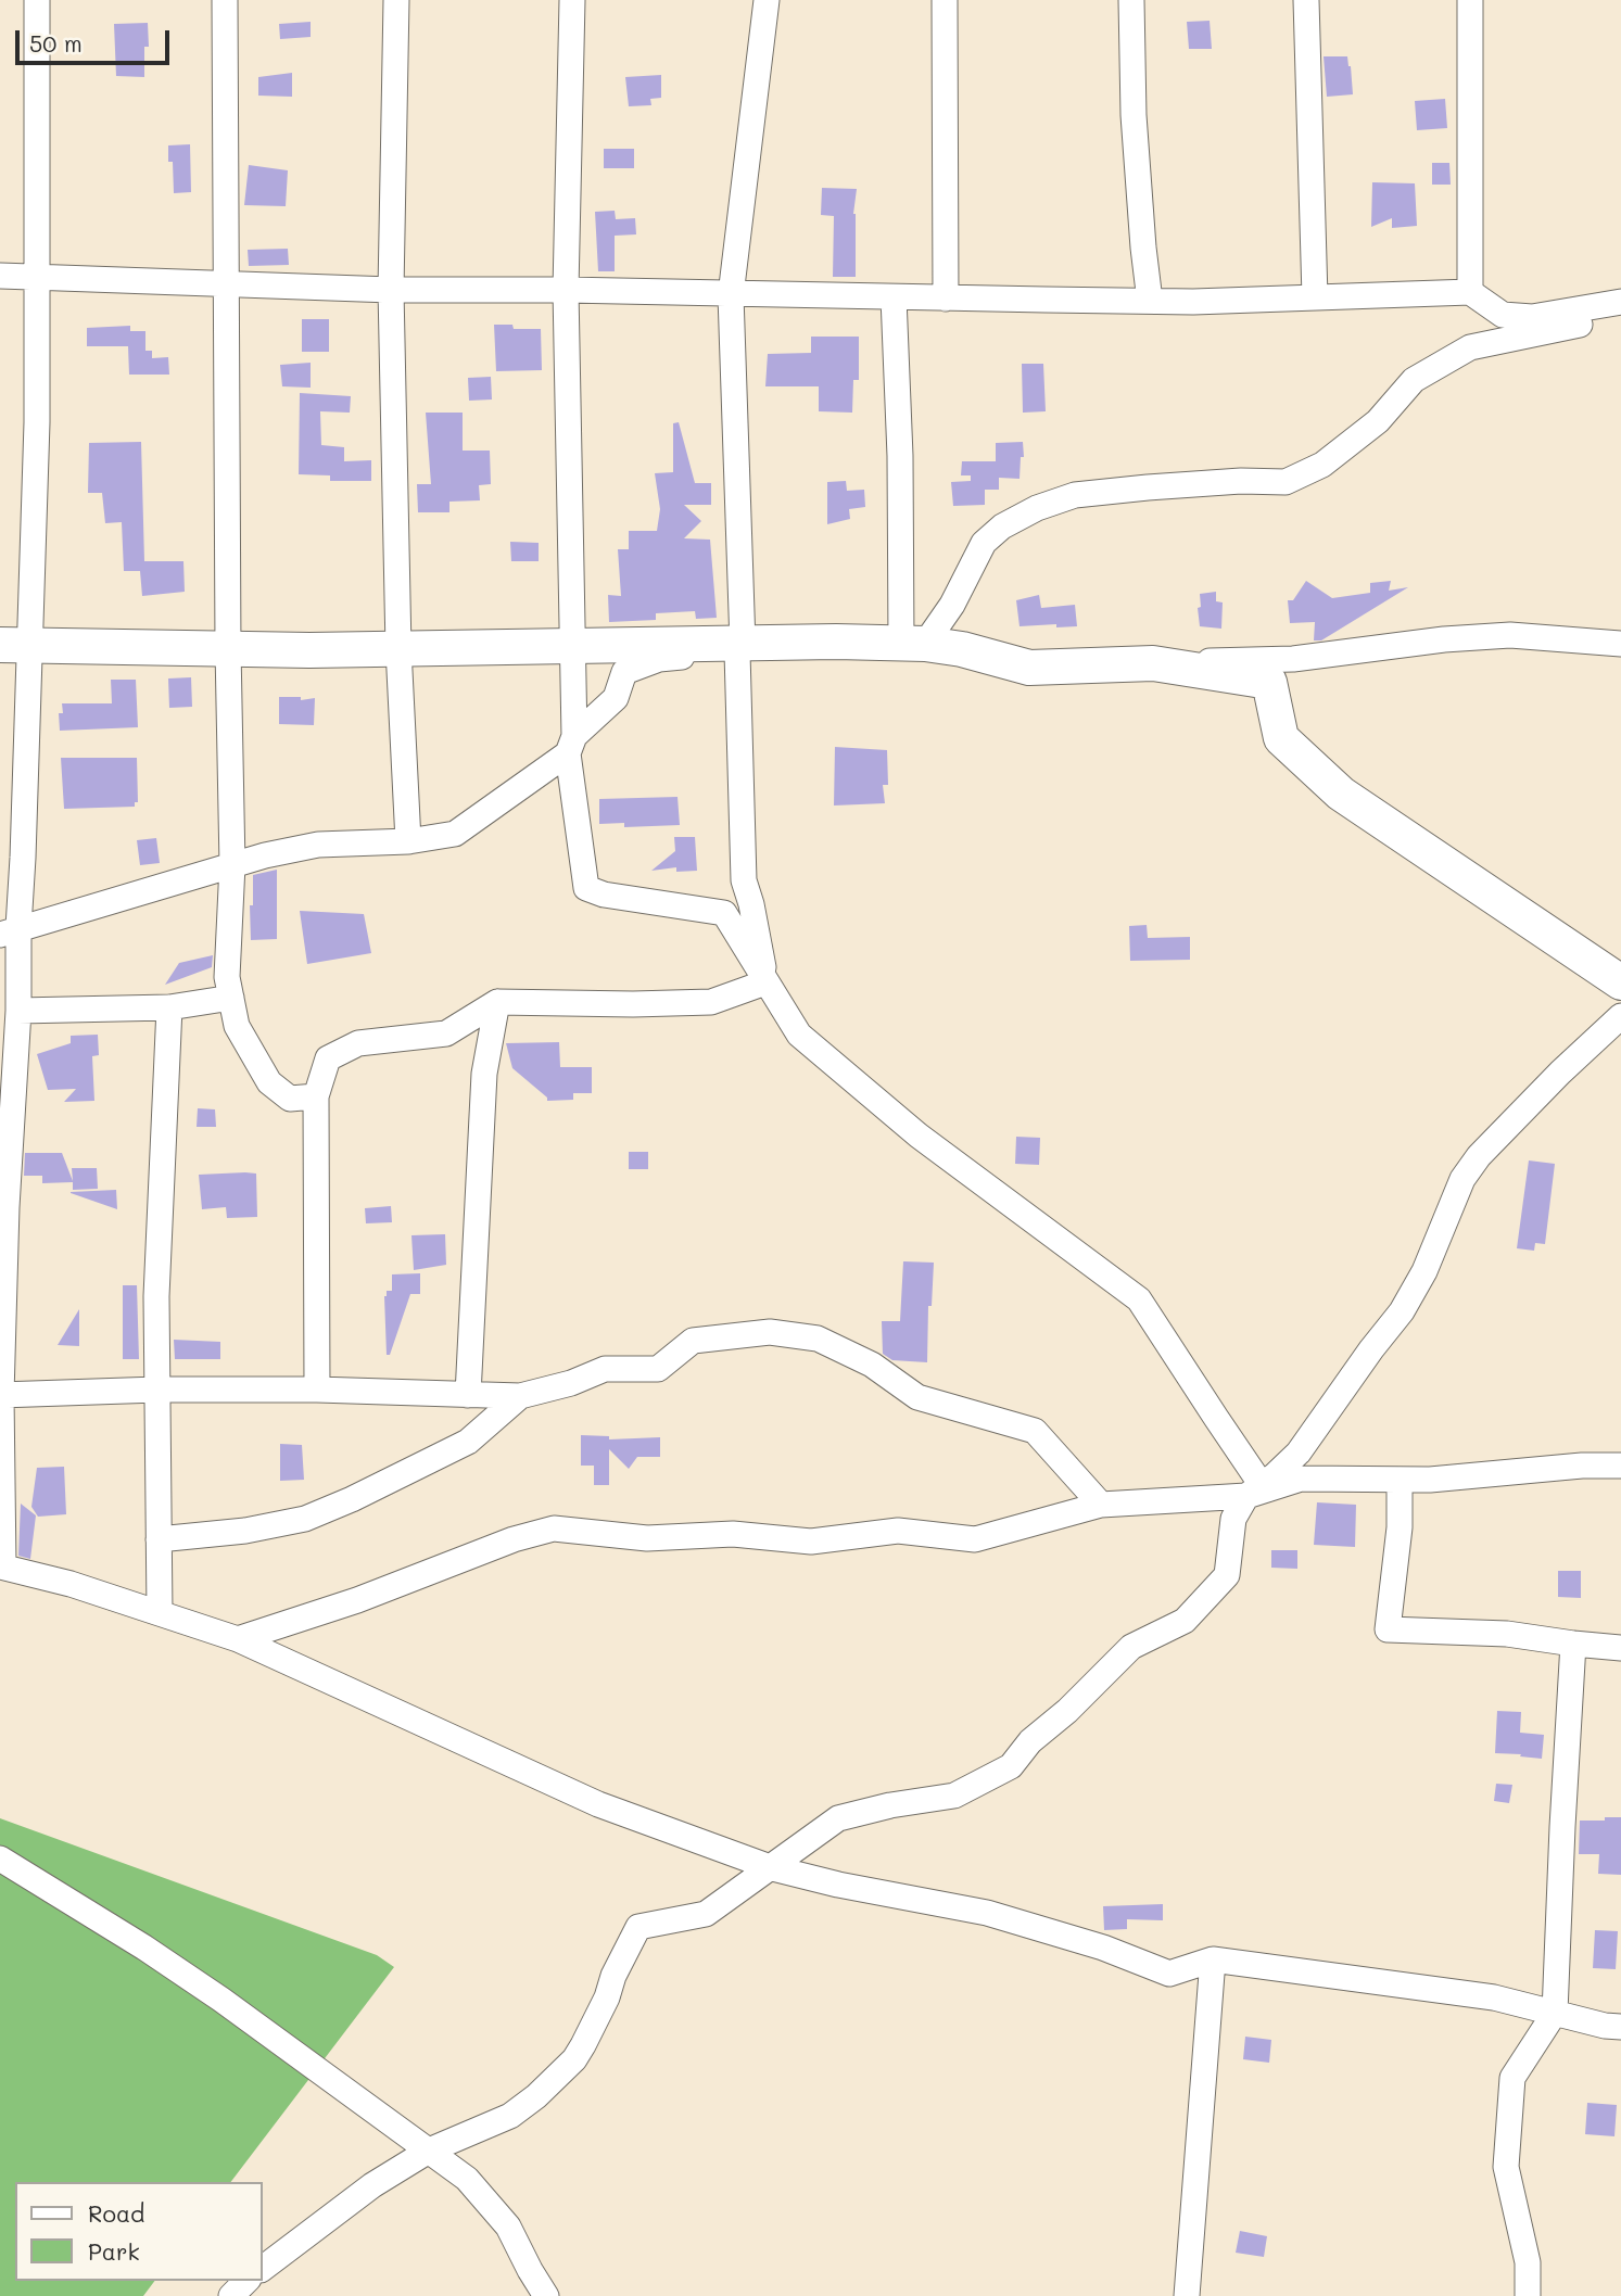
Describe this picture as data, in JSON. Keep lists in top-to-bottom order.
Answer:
{
  "legend": ["Road", "Park"],
  "scale_bar": "50 m"
}
